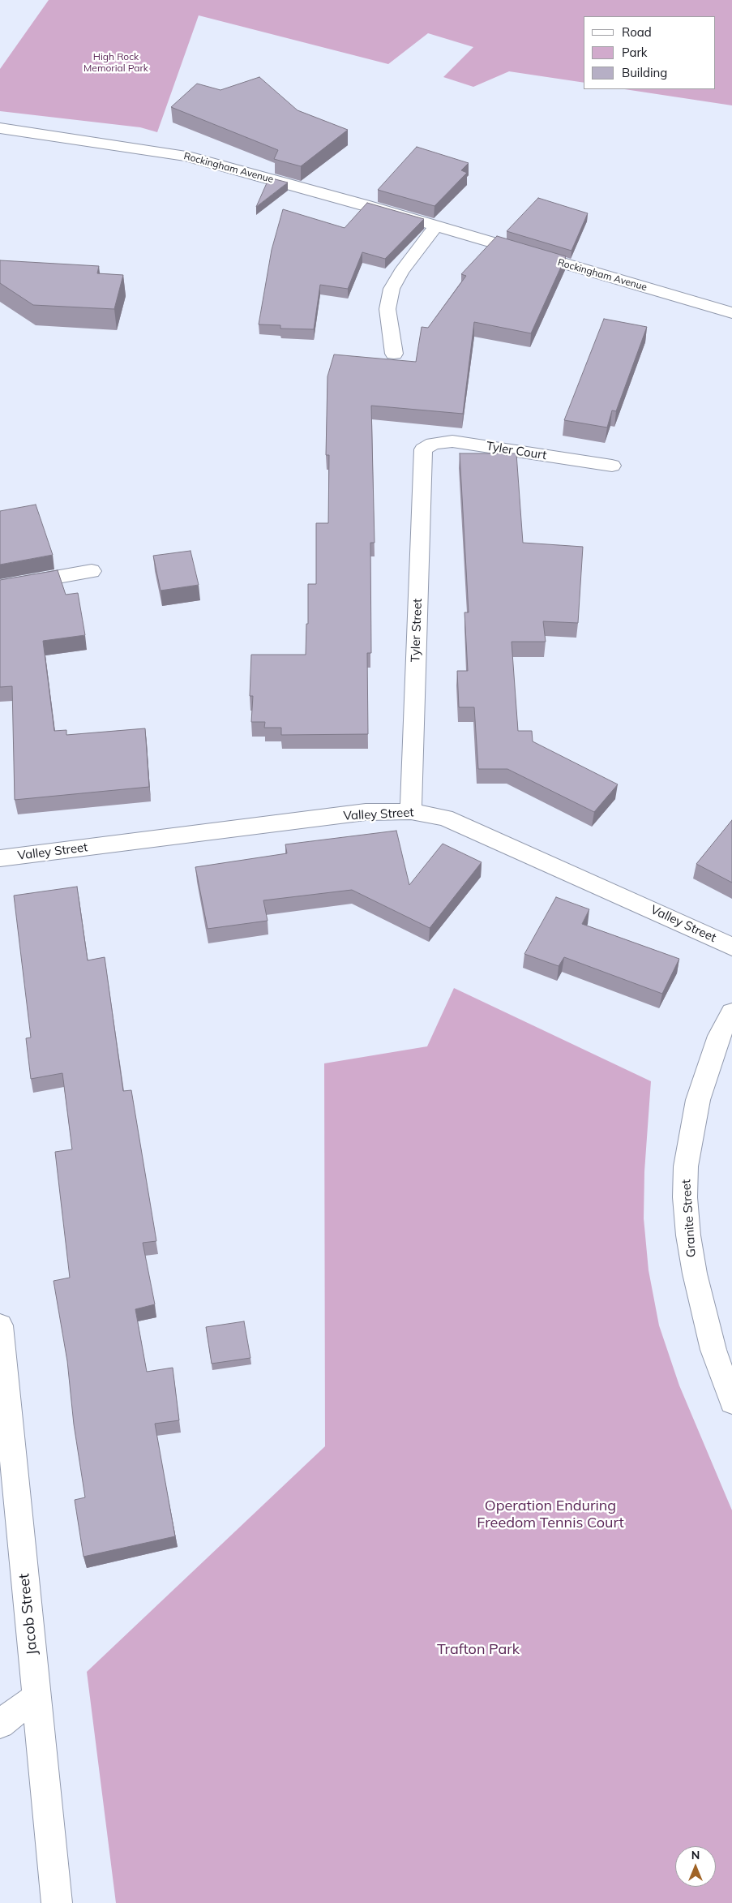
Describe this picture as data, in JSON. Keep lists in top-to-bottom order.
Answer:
{
  "streets": {
    "street": [
      "Rockingham Avenue",
      "Tyler Court",
      "Tyler Street",
      "Valley Street",
      "Granite Street",
      "Jacob Street"
    ]
  },
  "crossings": [
    ["Tyler Court", "Tyler Street"],
    ["Tyler Street", "Valley Street"]
  ],
  "parks": ["High Rock Memorial Park", "Operation Enduring Freedom Tennis Court", "Trafton Park"],
  "legend": ["Road", "Park", "Building"],
  "north": "top"
}
